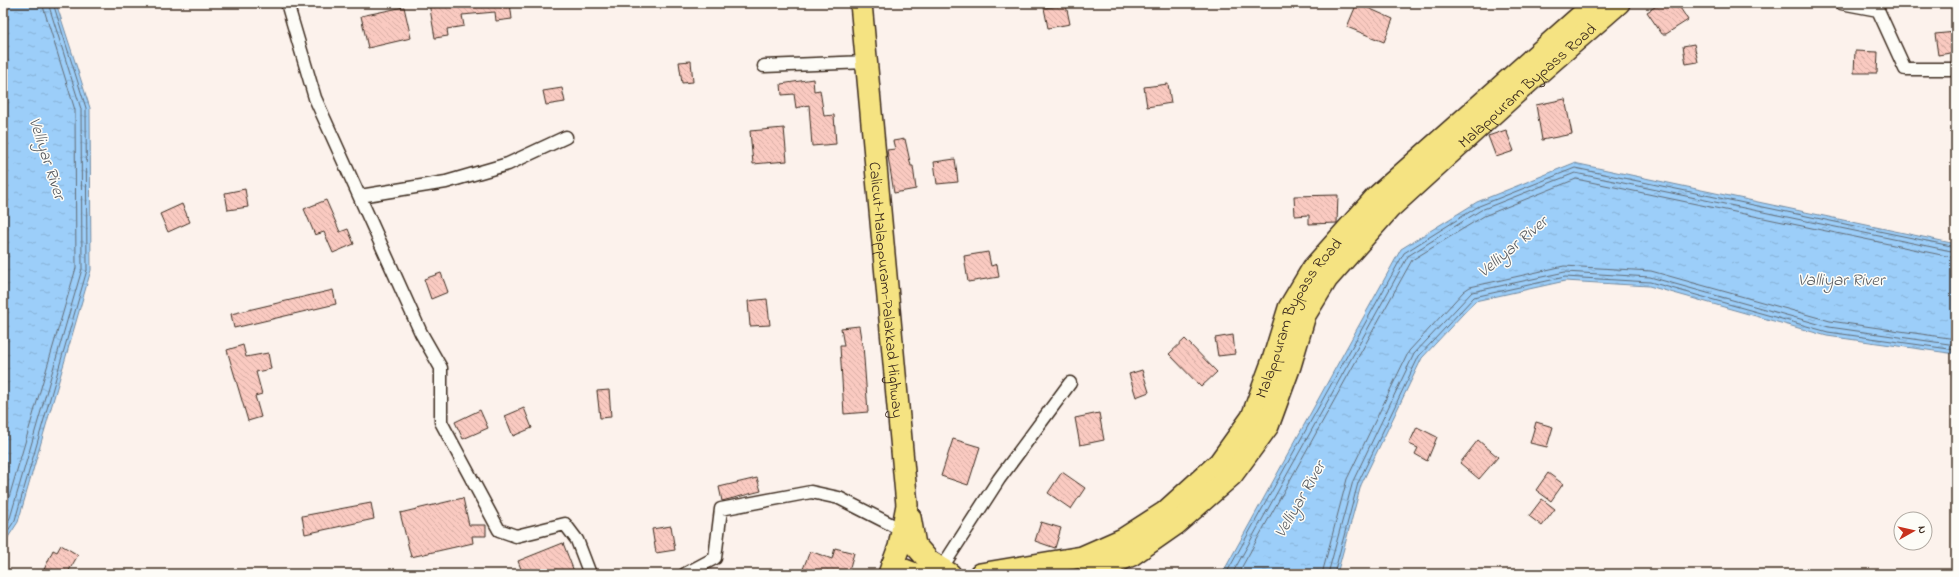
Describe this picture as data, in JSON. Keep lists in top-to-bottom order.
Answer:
{
  "streets": {
    "highway": ["Malappuram Bypass Road", "Calicut-Malappuram-Palakkad Highway"]
  },
  "water": ["Velliyar River", "Valliyar River"],
  "north": "right"
}
